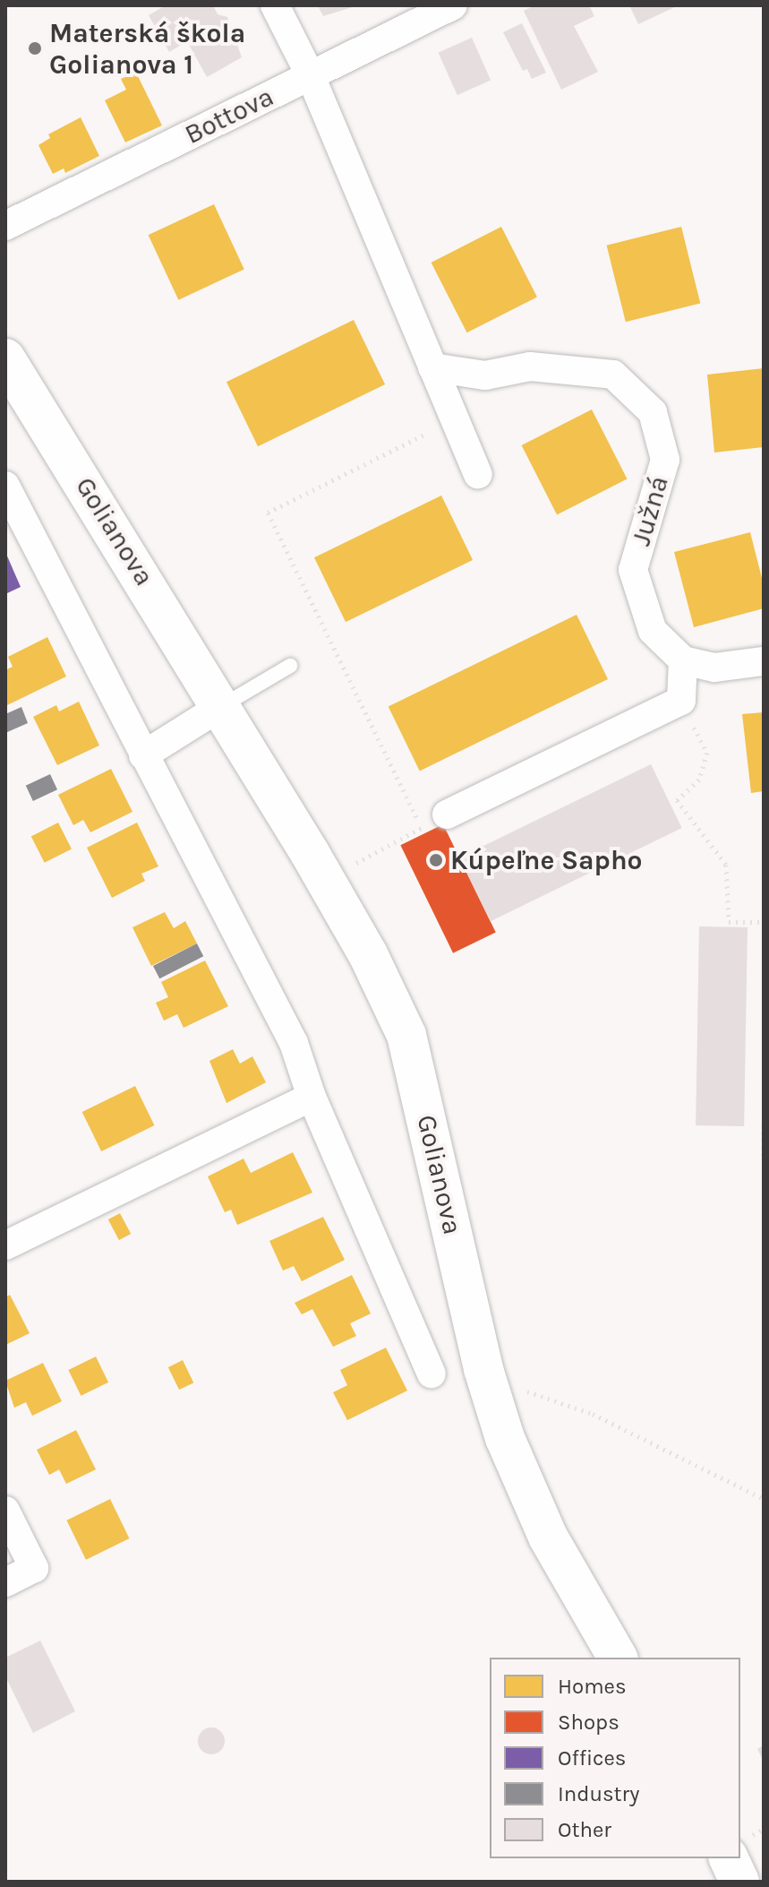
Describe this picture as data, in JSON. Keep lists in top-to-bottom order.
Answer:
{
  "streets": {
    "street": ["Bottova", "Južná", "Golianova"]
  },
  "places": ["Materská škola Golianova 1", "Kúpeľne Sapho"],
  "legend": [
    "Homes",
    "Shops",
    "Offices",
    "Industry",
    "Other"
  ]
}
